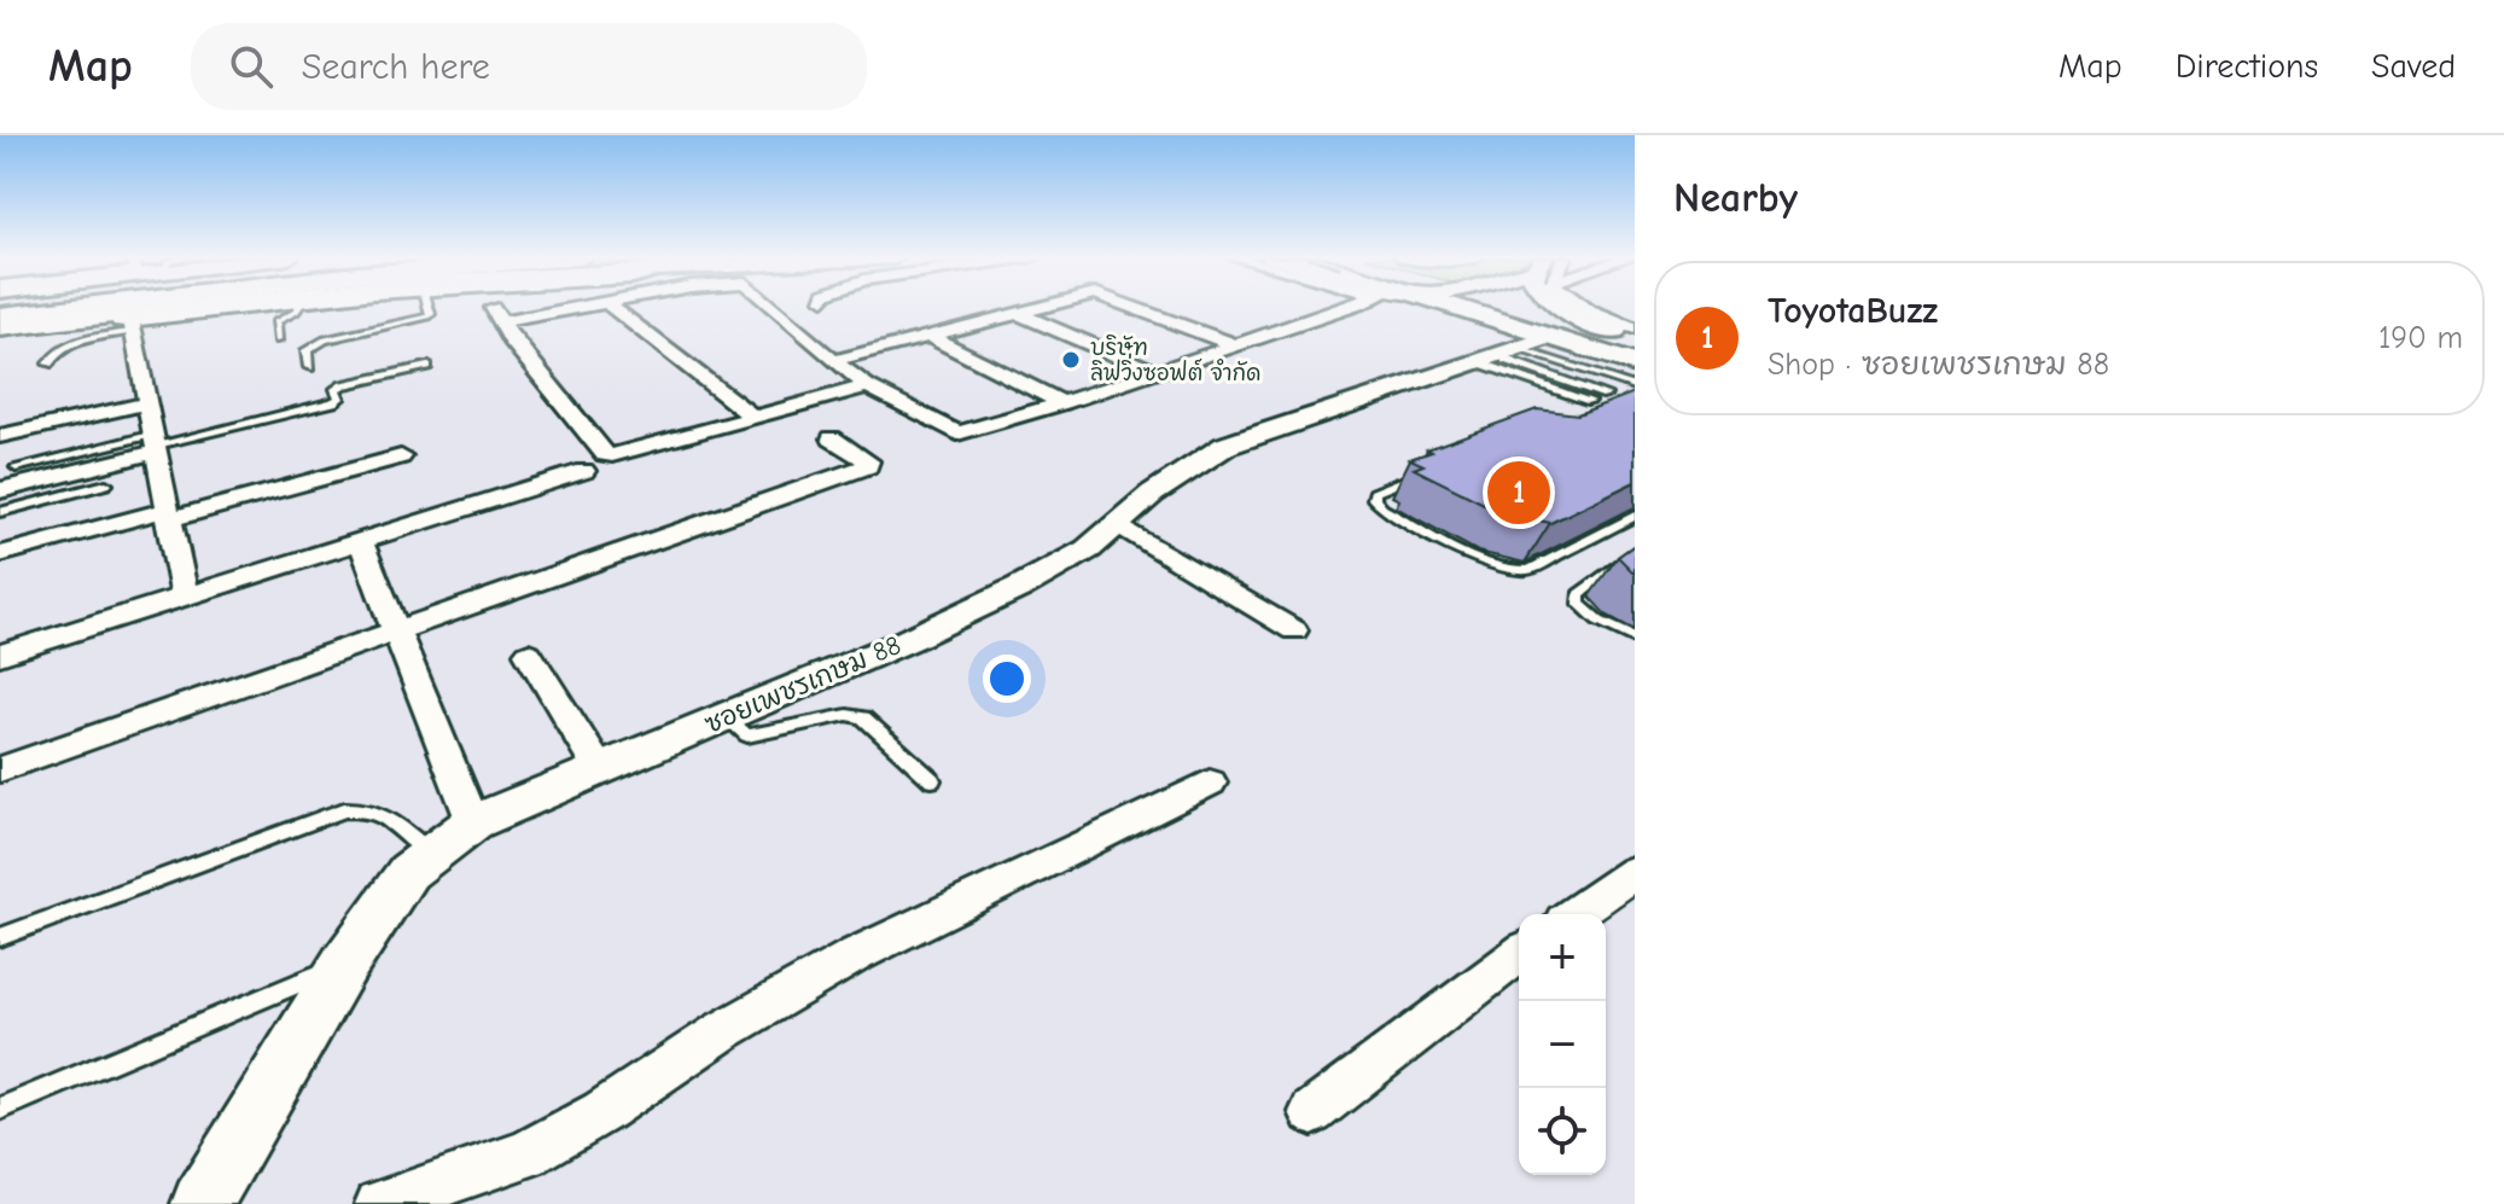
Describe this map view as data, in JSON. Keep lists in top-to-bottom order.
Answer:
{
  "streets": {
    "street": ["ซอยเพชรเกษม 88"]
  },
  "places": ["บริษัท ลิฟวิ่งซอฟต์ จำกัด"],
  "page": {
    "header": "Map",
    "search": "Search here",
    "nav": ["Map", "Directions", "Saved"],
    "heading": "Nearby",
    "list": [
      {
        "mark": "1",
        "name": "ToyotaBuzz",
        "note": "Shop · ซอยเพชรเกษม 88",
        "value": "190 m"
      }
    ],
    "pins": "1",
    "map_buttons": ["+", "−"]
  }
}
